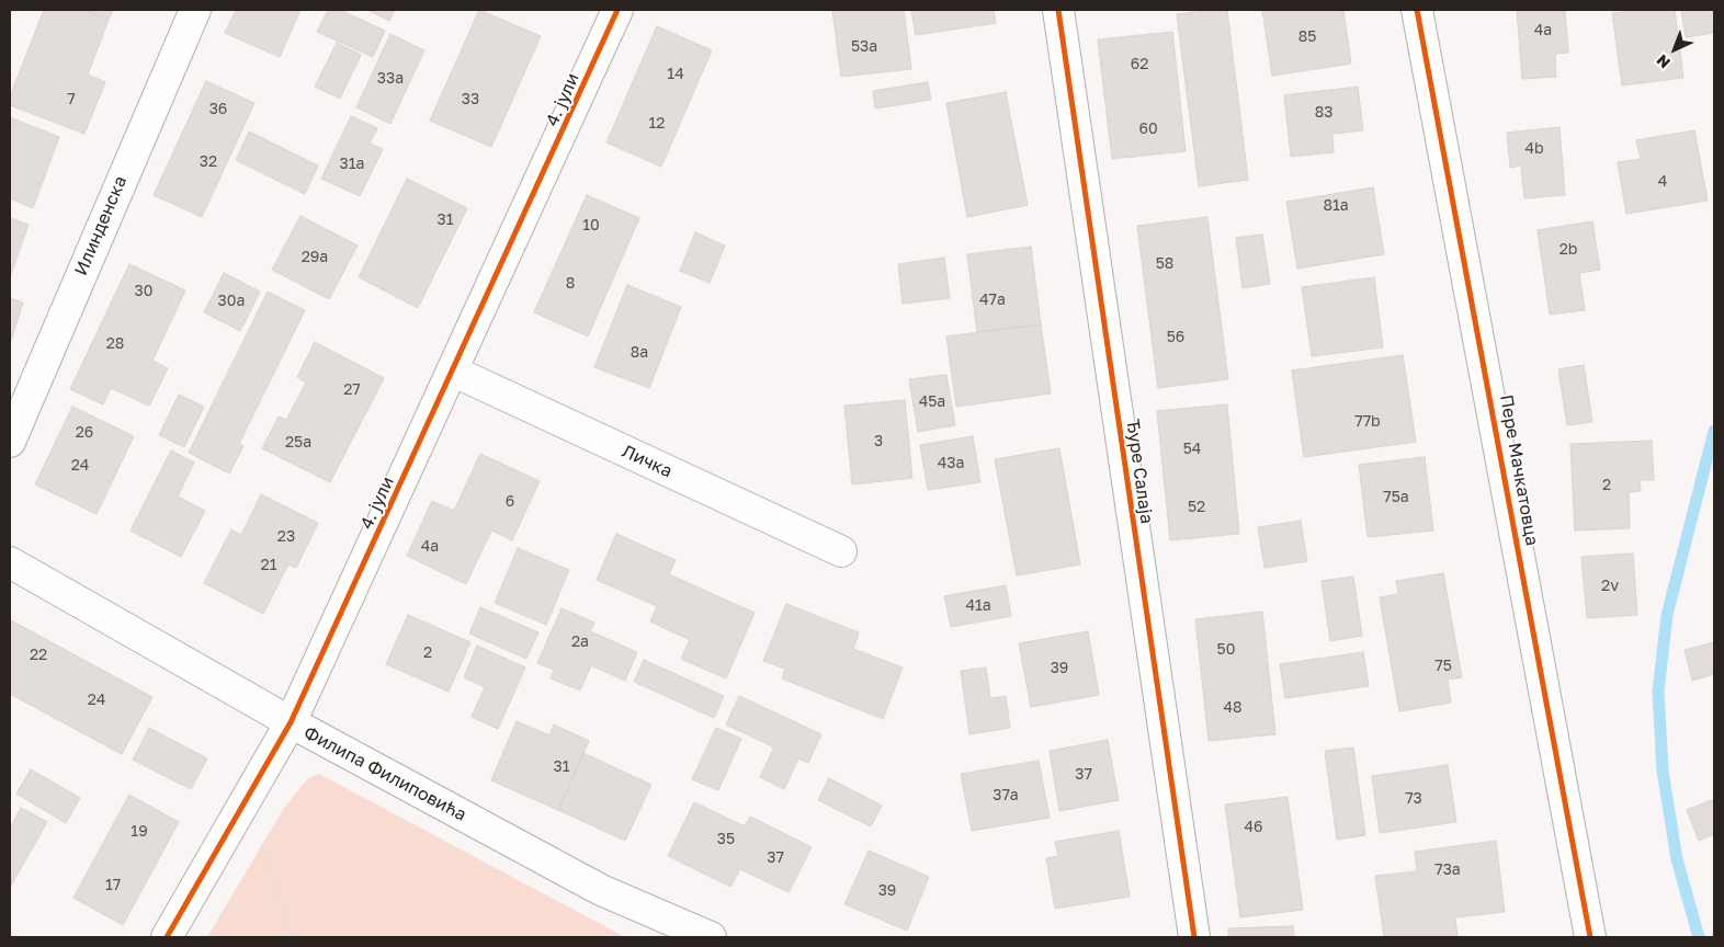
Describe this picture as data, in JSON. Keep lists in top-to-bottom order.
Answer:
{
  "streets": {
    "street": [
      "4. јули",
      "Илинденска",
      "Личка",
      "Пере Мачкатовца",
      "Ђуре Салаја",
      "Филипа Филиповића"
    ]
  },
  "crossings": [
    ["4. јули", "Личка"],
    ["4. јули", "Филипа Филиповића"]
  ],
  "house_numbers": [
    "4a",
    "85",
    "53a",
    "62",
    "14",
    "33a",
    "7",
    "33",
    "36",
    "83",
    "12",
    "60",
    "4b",
    "32",
    "31a",
    "4",
    "81a",
    "31",
    "10",
    "2b",
    "29a",
    "58",
    "8",
    "30",
    "47a",
    "30a",
    "56",
    "28",
    "8a",
    "27",
    "45a",
    "77b",
    "26",
    "3",
    "25a",
    "54",
    "43a",
    "24",
    "2",
    "75a",
    "6",
    "52",
    "23",
    "4a",
    "21",
    "2v",
    "41a",
    "2a",
    "50",
    "2",
    "22",
    "75",
    "39",
    "24",
    "48",
    "31",
    "37",
    "37a",
    "73",
    "46",
    "19",
    "35",
    "37",
    "73a",
    "17",
    "39"
  ],
  "north": "bottom left"
}
